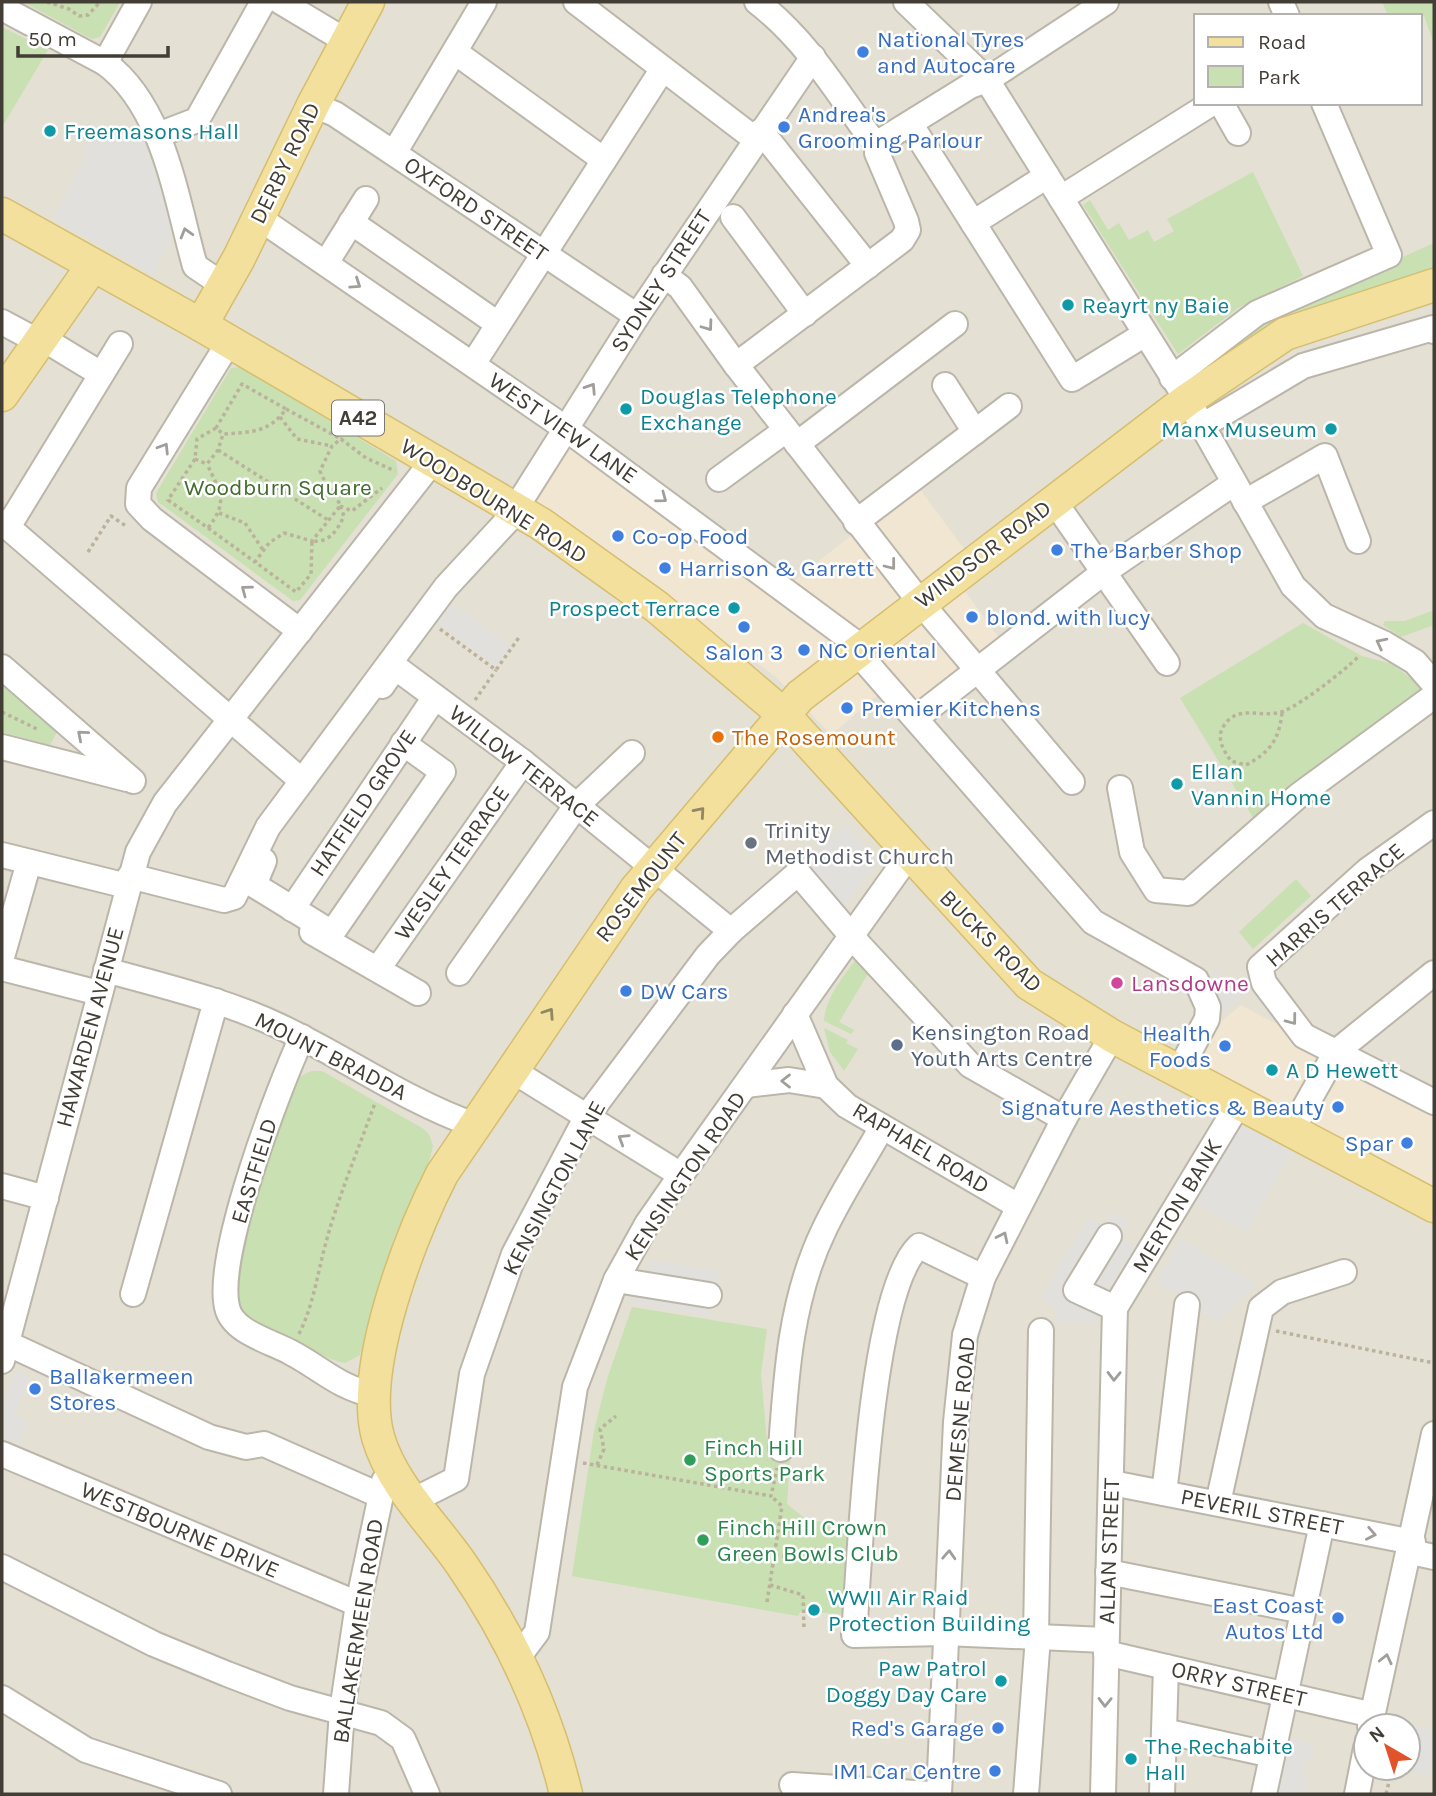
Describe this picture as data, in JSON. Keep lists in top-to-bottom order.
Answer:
{
  "streets": {
    "main road": [
      "DERBY ROAD",
      "A42",
      "WOODBOURNE ROAD",
      "WINDSOR ROAD",
      "ROSEMOUNT",
      "BUCKS ROAD"
    ],
    "street": [
      "OXFORD STREET",
      "SYDNEY STREET",
      "WEST VIEW LANE",
      "WILLOW TERRACE",
      "HATFIELD GROVE",
      "WESLEY TERRACE",
      "HARRIS TERRACE",
      "HAWARDEN AVENUE",
      "MOUNT BRADDA",
      "RAPHAEL ROAD",
      "EASTFIELD",
      "KENSINGTON ROAD",
      "KENSINGTON LANE",
      "MERTON BANK",
      "DEMESNE ROAD",
      "PEVERIL STREET",
      "WESTBOURNE DRIVE",
      "ALLAN STREET",
      "BALLAKERMEEN ROAD",
      "ORRY STREET"
    ]
  },
  "crossings": [
    ["DERBY ROAD", "OXFORD STREET"],
    ["DERBY ROAD", "WEST VIEW LANE"],
    ["DERBY ROAD", "WOODBOURNE ROAD"],
    ["OXFORD STREET", "SYDNEY STREET"],
    ["SYDNEY STREET", "WEST VIEW LANE"],
    ["SYDNEY STREET", "WOODBOURNE ROAD"],
    ["WEST VIEW LANE", "WINDSOR ROAD"],
    ["WEST VIEW LANE", "BUCKS ROAD"],
    ["WOODBOURNE ROAD", "WINDSOR ROAD"],
    ["WOODBOURNE ROAD", "ROSEMOUNT"],
    ["WOODBOURNE ROAD", "BUCKS ROAD"],
    ["WINDSOR ROAD", "ROSEMOUNT"],
    ["WINDSOR ROAD", "BUCKS ROAD"],
    ["WILLOW TERRACE", "HATFIELD GROVE"],
    ["WILLOW TERRACE", "WESLEY TERRACE"],
    ["WILLOW TERRACE", "ROSEMOUNT"],
    ["WILLOW TERRACE", "KENSINGTON LANE"],
    ["ROSEMOUNT", "BUCKS ROAD"],
    ["ROSEMOUNT", "MOUNT BRADDA"],
    ["ROSEMOUNT", "KENSINGTON ROAD"],
    ["ROSEMOUNT", "KENSINGTON LANE"],
    ["ROSEMOUNT", "BALLAKERMEEN ROAD"],
    ["BUCKS ROAD", "KENSINGTON ROAD"],
    ["BUCKS ROAD", "MERTON BANK"],
    ["BUCKS ROAD", "DEMESNE ROAD"],
    ["HAWARDEN AVENUE", "MOUNT BRADDA"],
    ["MOUNT BRADDA", "EASTFIELD"],
    ["RAPHAEL ROAD", "KENSINGTON ROAD"],
    ["RAPHAEL ROAD", "DEMESNE ROAD"],
    ["KENSINGTON ROAD", "KENSINGTON LANE"],
    ["MERTON BANK", "ALLAN STREET"],
    ["DEMESNE ROAD", "ORRY STREET"],
    ["PEVERIL STREET", "ALLAN STREET"],
    ["WESTBOURNE DRIVE", "BALLAKERMEEN ROAD"],
    ["ALLAN STREET", "ORRY STREET"]
  ],
  "one_way": ["ROSEMOUNT"],
  "parks": ["Woodburn Square"],
  "places": [
    "National Tyres and Autocare",
    "Andrea's Grooming Parlour",
    "Freemasons Hall",
    "Reayrt ny Baie",
    "Douglas Telephone Exchange",
    "Manx Museum",
    "Co-op Food",
    "The Barber Shop",
    "Harrison & Garrett",
    "Prospect Terrace",
    "blond. with lucy",
    "Salon 3",
    "NC Oriental",
    "Premier Kitchens",
    "The Rosemount",
    "Ellan Vannin Home",
    "Trinity Methodist Church",
    "Lansdowne",
    "DW Cars",
    "Kensington Road Youth Arts Centre",
    "Health Foods",
    "A D Hewett",
    "Signature Aesthetics & Beauty",
    "Spar",
    "Ballakermeen Stores",
    "Finch Hill Sports Park",
    "Finch Hill Crown Green Bowls Club",
    "WWII Air Raid Protection Building",
    "East Coast Autos Ltd",
    "Paw Patrol Doggy Day Care",
    "Red's Garage",
    "The Rechabite Hall",
    "IM1 Car Centre"
  ],
  "legend": ["Road", "Park"],
  "scale_bar": "50 m",
  "north": "top left"
}
